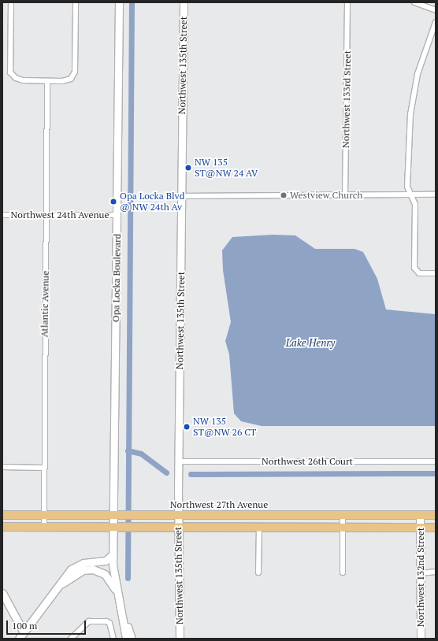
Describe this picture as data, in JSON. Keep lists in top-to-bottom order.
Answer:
{
  "streets": {
    "main road": [
      "Northwest 135th Street",
      "Opa Locka Boulevard",
      "Northwest 27th Avenue",
      "Northwest 132nd Street"
    ],
    "street": [
      "Northwest 133rd Street",
      "Northwest 24th Avenue",
      "Atlantic Avenue",
      "Northwest 26th Court"
    ]
  },
  "crossings": [
    ["Northwest 135th Street", "Northwest 26th Court"],
    ["Northwest 135th Street", "Northwest 27th Avenue"],
    ["Northwest 24th Avenue", "Opa Locka Boulevard"],
    ["Northwest 24th Avenue", "Atlantic Avenue"],
    ["Opa Locka Boulevard", "Northwest 27th Avenue"],
    ["Atlantic Avenue", "Northwest 27th Avenue"],
    ["Northwest 27th Avenue", "Northwest 132nd Street"]
  ],
  "water": ["Lake Henry"],
  "places": [
    "NW 135 ST@NW 24 AV",
    "Westview Church",
    "Opa Locka Blvd @ NW 24th Av",
    "NW 135 ST@NW 26 CT"
  ],
  "scale_bar": "100 m"
}
